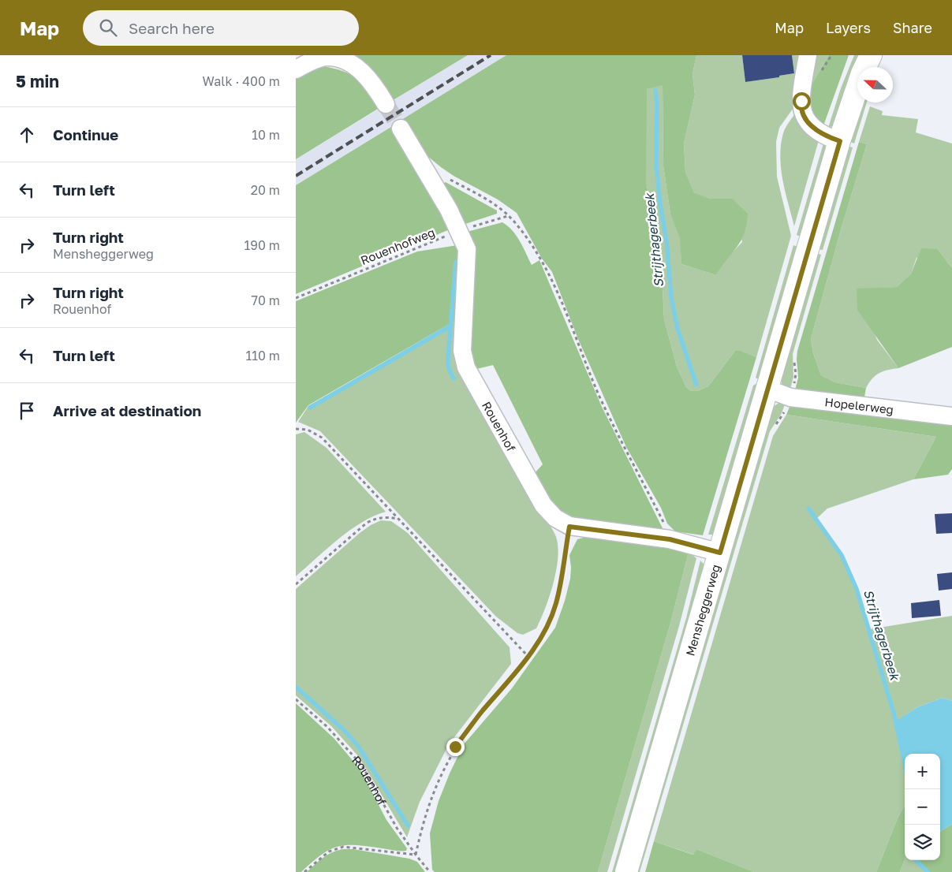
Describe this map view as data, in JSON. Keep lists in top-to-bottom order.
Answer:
{
  "streets": {
    "main road": ["Mensheggerweg"],
    "street": ["Hopelerweg", "Rouenhof"],
    "path": ["Rouenhofweg"]
  },
  "crossings": [
    ["Rouenhofweg", "Rouenhof"],
    ["Hopelerweg", "Mensheggerweg"],
    ["Rouenhof", "Mensheggerweg"]
  ],
  "water": ["Strijthagerbeek"],
  "north": "left",
  "page": {
    "header": "Map",
    "search": "Search here",
    "nav": ["Map", "Layers", "Share"],
    "heading": ["5 min", "Walk · 400 m"],
    "list": [
      ["Continue", "10 m"],
      ["Turn left", "20 m"],
      ["Turn right", "Mensheggerweg", "190 m"],
      ["Turn right", "Rouenhof", "70 m"],
      ["Turn left", "110 m"],
      "Arrive at destination"
    ],
    "map_buttons": ["+", "−"]
  }
}
